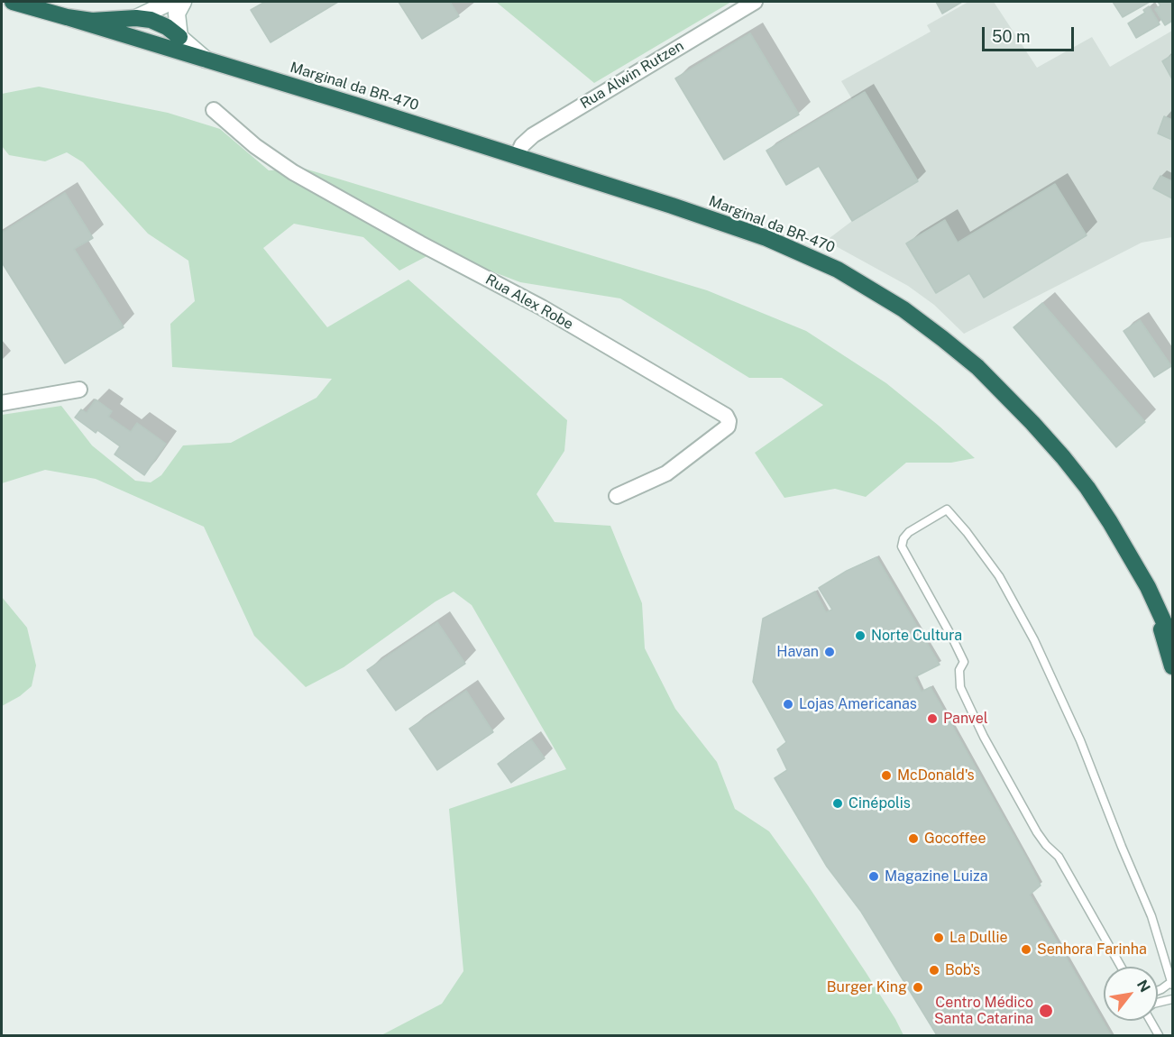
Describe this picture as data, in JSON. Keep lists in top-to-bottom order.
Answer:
{
  "streets": {
    "highway": ["Marginal da BR-470"],
    "street": ["Rua Alwin Rutzen", "Rua Alex Robe"]
  },
  "crossings": [
    ["Rua Alwin Rutzen", "Marginal da BR-470"]
  ],
  "places": [
    "Norte Cultura",
    "Havan",
    "Lojas Americanas",
    "Panvel",
    "McDonald's",
    "Cinépolis",
    "Gocoffee",
    "Magazine Luiza",
    "La Dullie",
    "Senhora Farinha",
    "Bob's",
    "Burger King",
    "Centro Médico Santa Catarina"
  ],
  "scale_bar": "50 m",
  "north": "top right"
}
